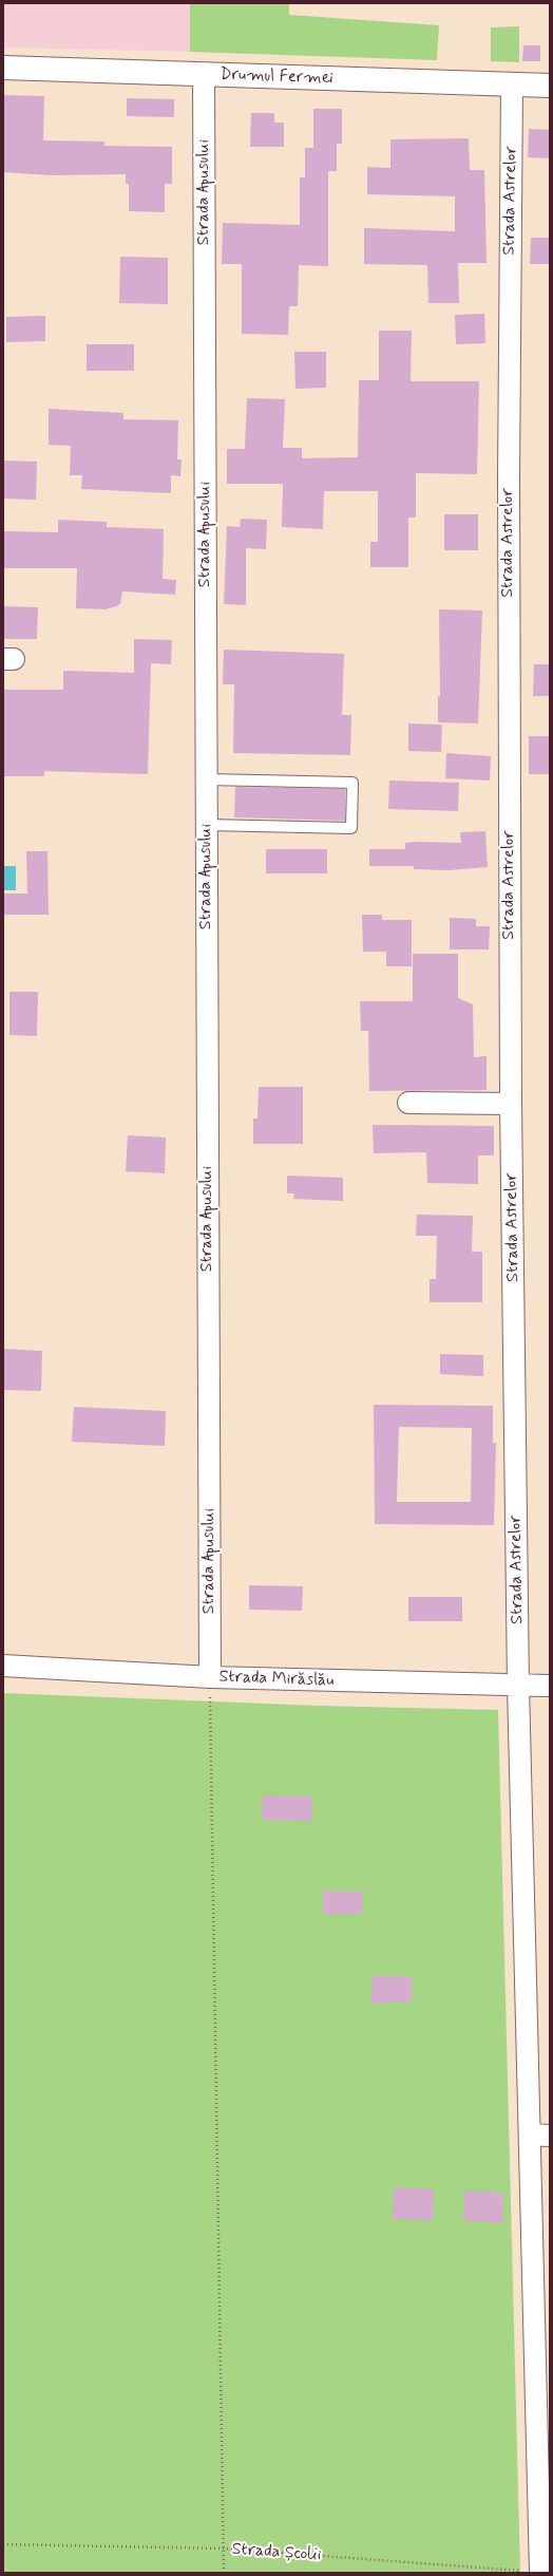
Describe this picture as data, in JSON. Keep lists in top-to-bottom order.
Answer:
{
  "streets": {
    "street": [
      "Drumul Fermei",
      "Strada Apusului",
      "Strada Astrelor",
      "Strada Mirăslău"
    ],
    "path": ["Strada Școlii"]
  },
  "crossings": [
    ["Drumul Fermei", "Strada Apusului"],
    ["Drumul Fermei", "Strada Astrelor"],
    ["Strada Apusului", "Strada Mirăslău"],
    ["Strada Astrelor", "Strada Mirăslău"],
    ["Strada Astrelor", "Strada Școlii"]
  ]
}
